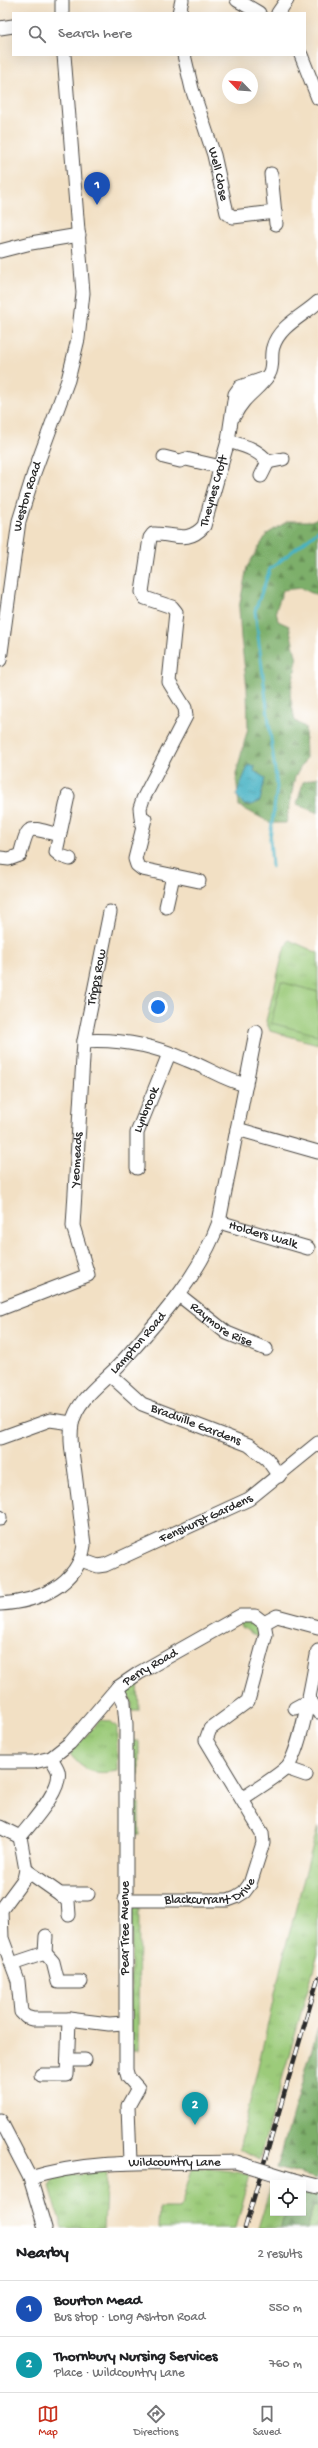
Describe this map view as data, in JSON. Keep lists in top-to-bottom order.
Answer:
{
  "streets": {
    "street": [
      "Well Close",
      "Theynes Croft",
      "Weston Road",
      "Tripps Row",
      "Lynbrook",
      "Yeomeads",
      "Holders Walk",
      "Raymore Rise",
      "Lampton Road",
      "Bradville Gardens",
      "Fenshurst Gardens",
      "Perry Road",
      "Blackcurrant Drive",
      "Pear Tree Avenue",
      "Wildcountry Lane"
    ]
  },
  "crossings": [
    ["Tripps Row", "Yeomeads"],
    ["Holders Walk", "Lampton Road"],
    ["Raymore Rise", "Lampton Road"],
    ["Lampton Road", "Bradville Gardens"],
    ["Lampton Road", "Fenshurst Gardens"],
    ["Bradville Gardens", "Fenshurst Gardens"],
    ["Perry Road", "Blackcurrant Drive"],
    ["Perry Road", "Pear Tree Avenue"],
    ["Blackcurrant Drive", "Pear Tree Avenue"],
    ["Pear Tree Avenue", "Wildcountry Lane"]
  ],
  "north": "top left",
  "page": {
    "search": "Search here",
    "pins": ["1", "2"],
    "heading": ["Nearby", "2 results"],
    "list": [
      {
        "mark": "1",
        "name": "Bourton Mead",
        "note": "Bus stop · Long Ashton Road",
        "value": "550 m"
      },
      {
        "mark": "2",
        "name": "Thornbury Nursing Services",
        "note": "Place · Wildcountry Lane",
        "value": "760 m"
      }
    ],
    "nav": ["Map", "Directions", "Saved"]
  }
}
